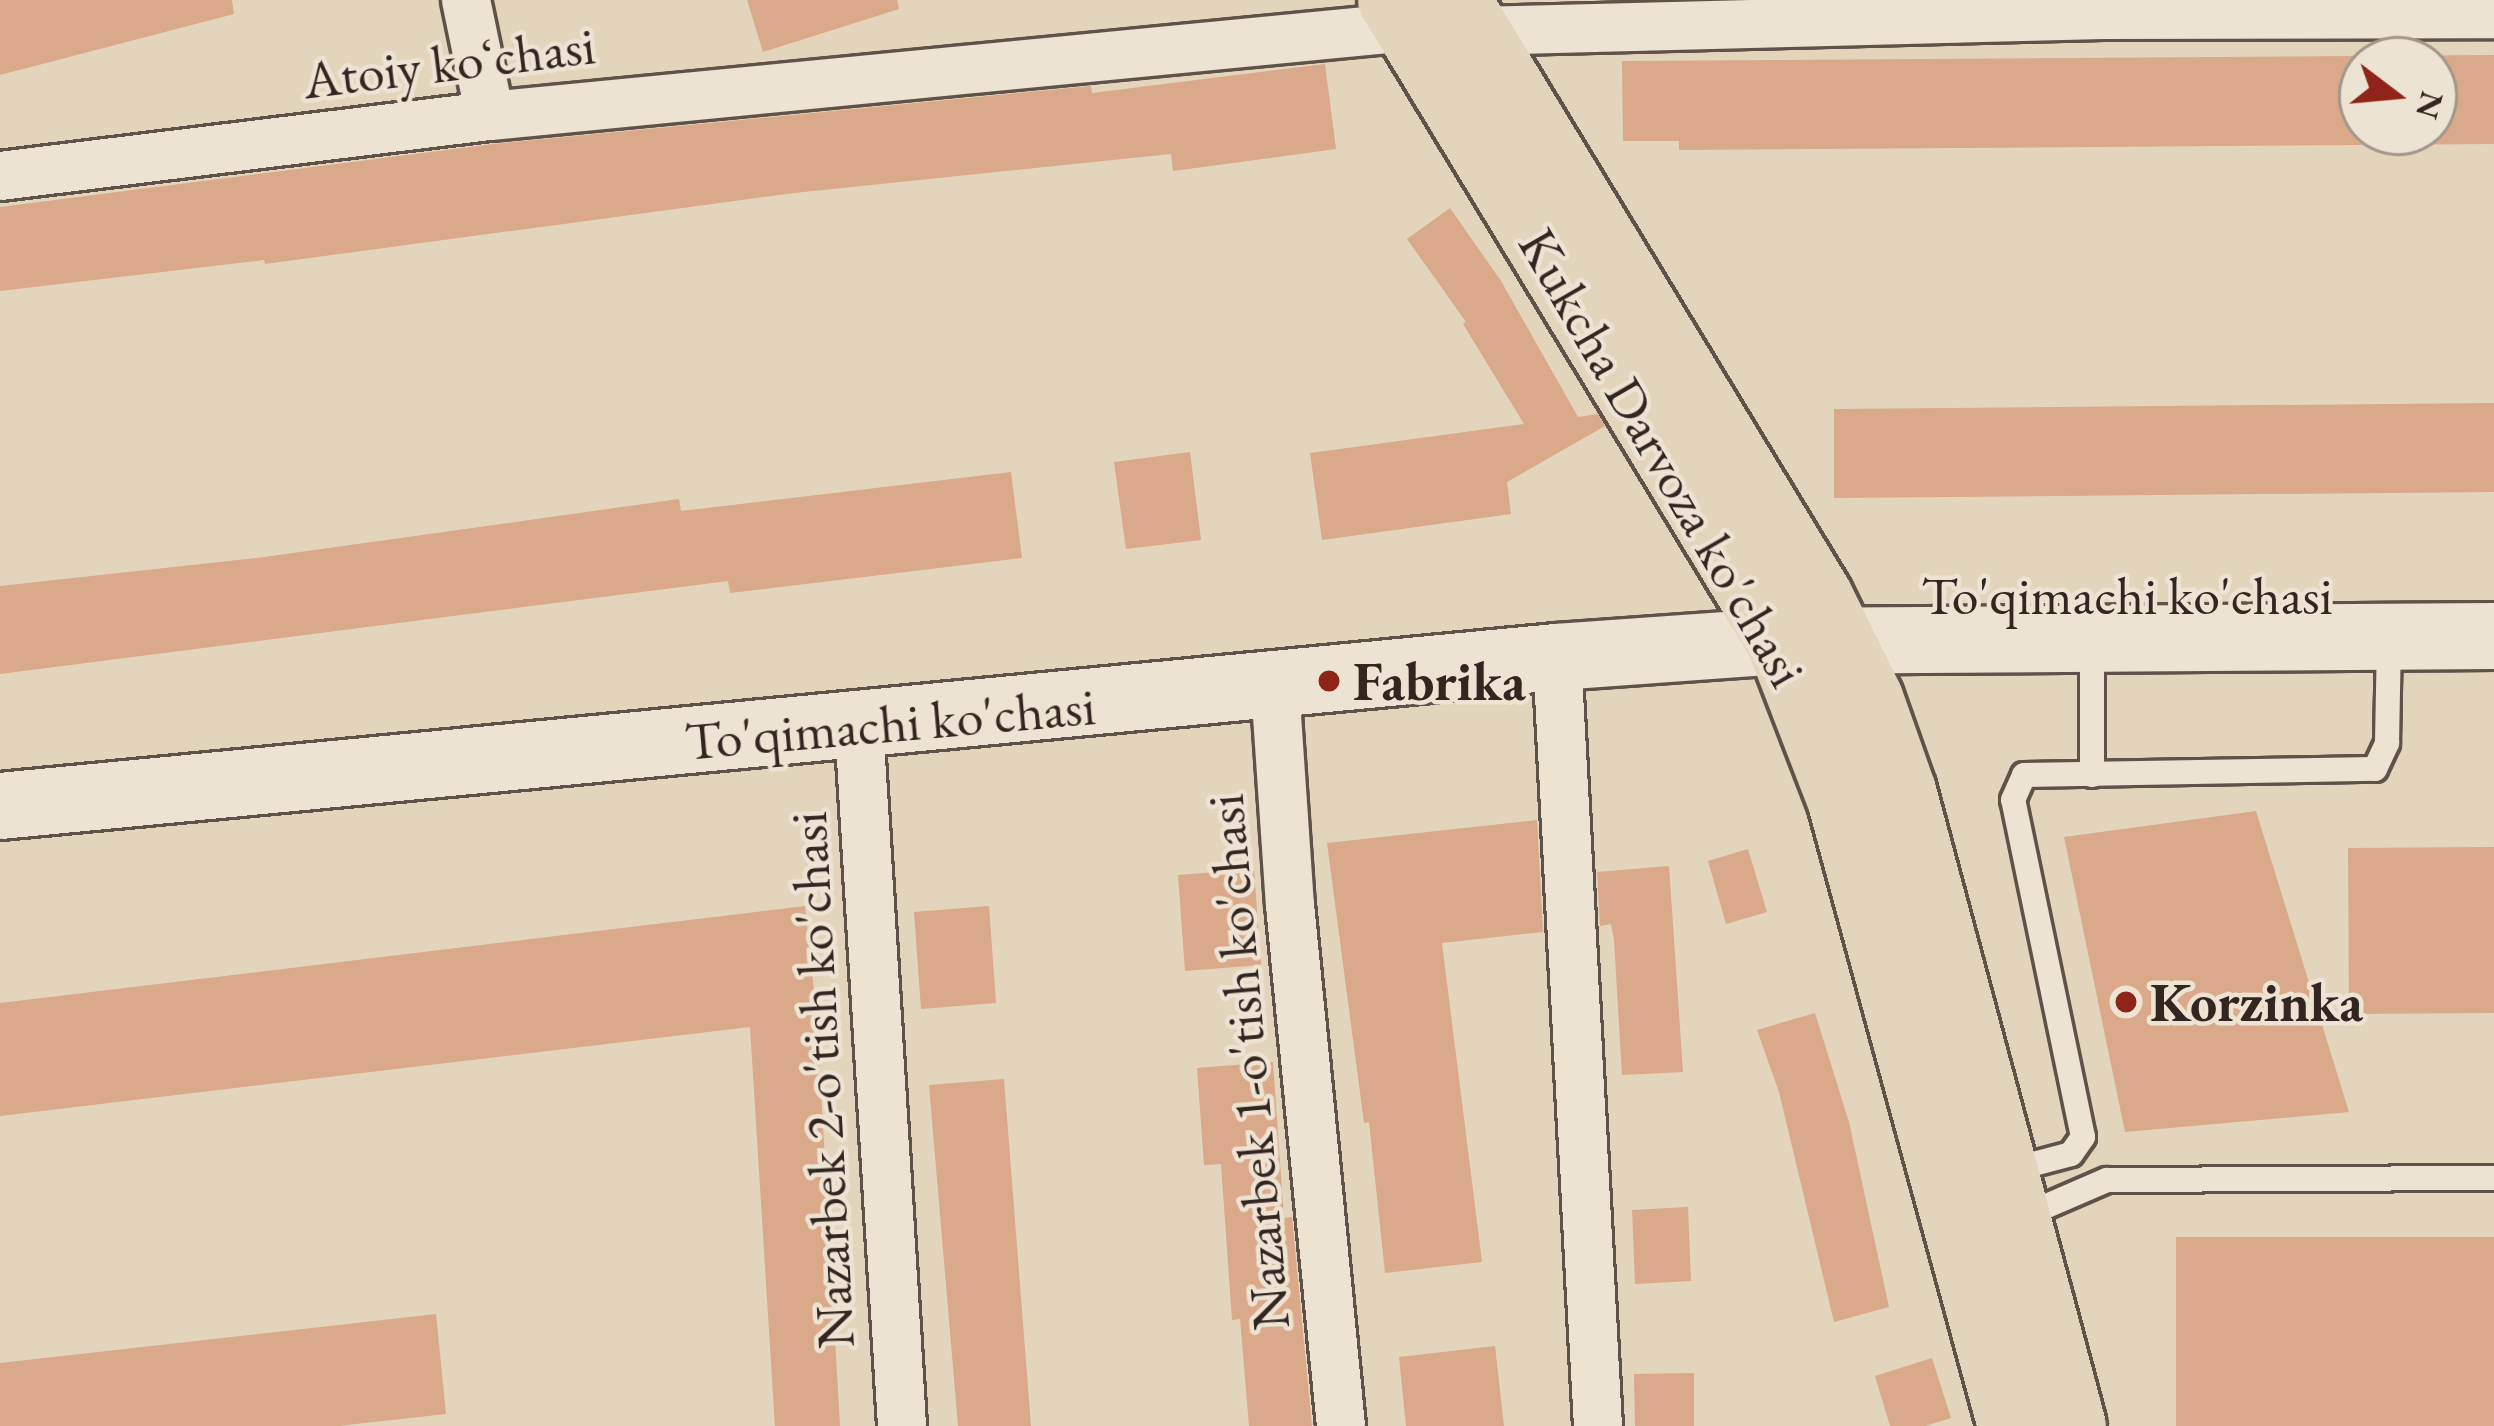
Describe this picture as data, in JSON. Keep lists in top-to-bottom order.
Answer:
{
  "streets": {
    "main road": ["Kukcha Darvoza ko'chasi", "To'qimachi ko'chasi"],
    "street": ["Atoiy koʻchasi", "Nazarbek 1-o'tish ko'chasi", "Nazarbek 2-o'tish ko'chasi"]
  },
  "crossings": [
    ["Atoiy koʻchasi", "Kukcha Darvoza ko'chasi"],
    ["Kukcha Darvoza ko'chasi", "To'qimachi ko'chasi"],
    ["To'qimachi ko'chasi", "Nazarbek 1-o'tish ko'chasi"],
    ["To'qimachi ko'chasi", "Nazarbek 2-o'tish ko'chasi"]
  ],
  "places": ["Fabrika", "Korzinka"],
  "north": "right"
}
